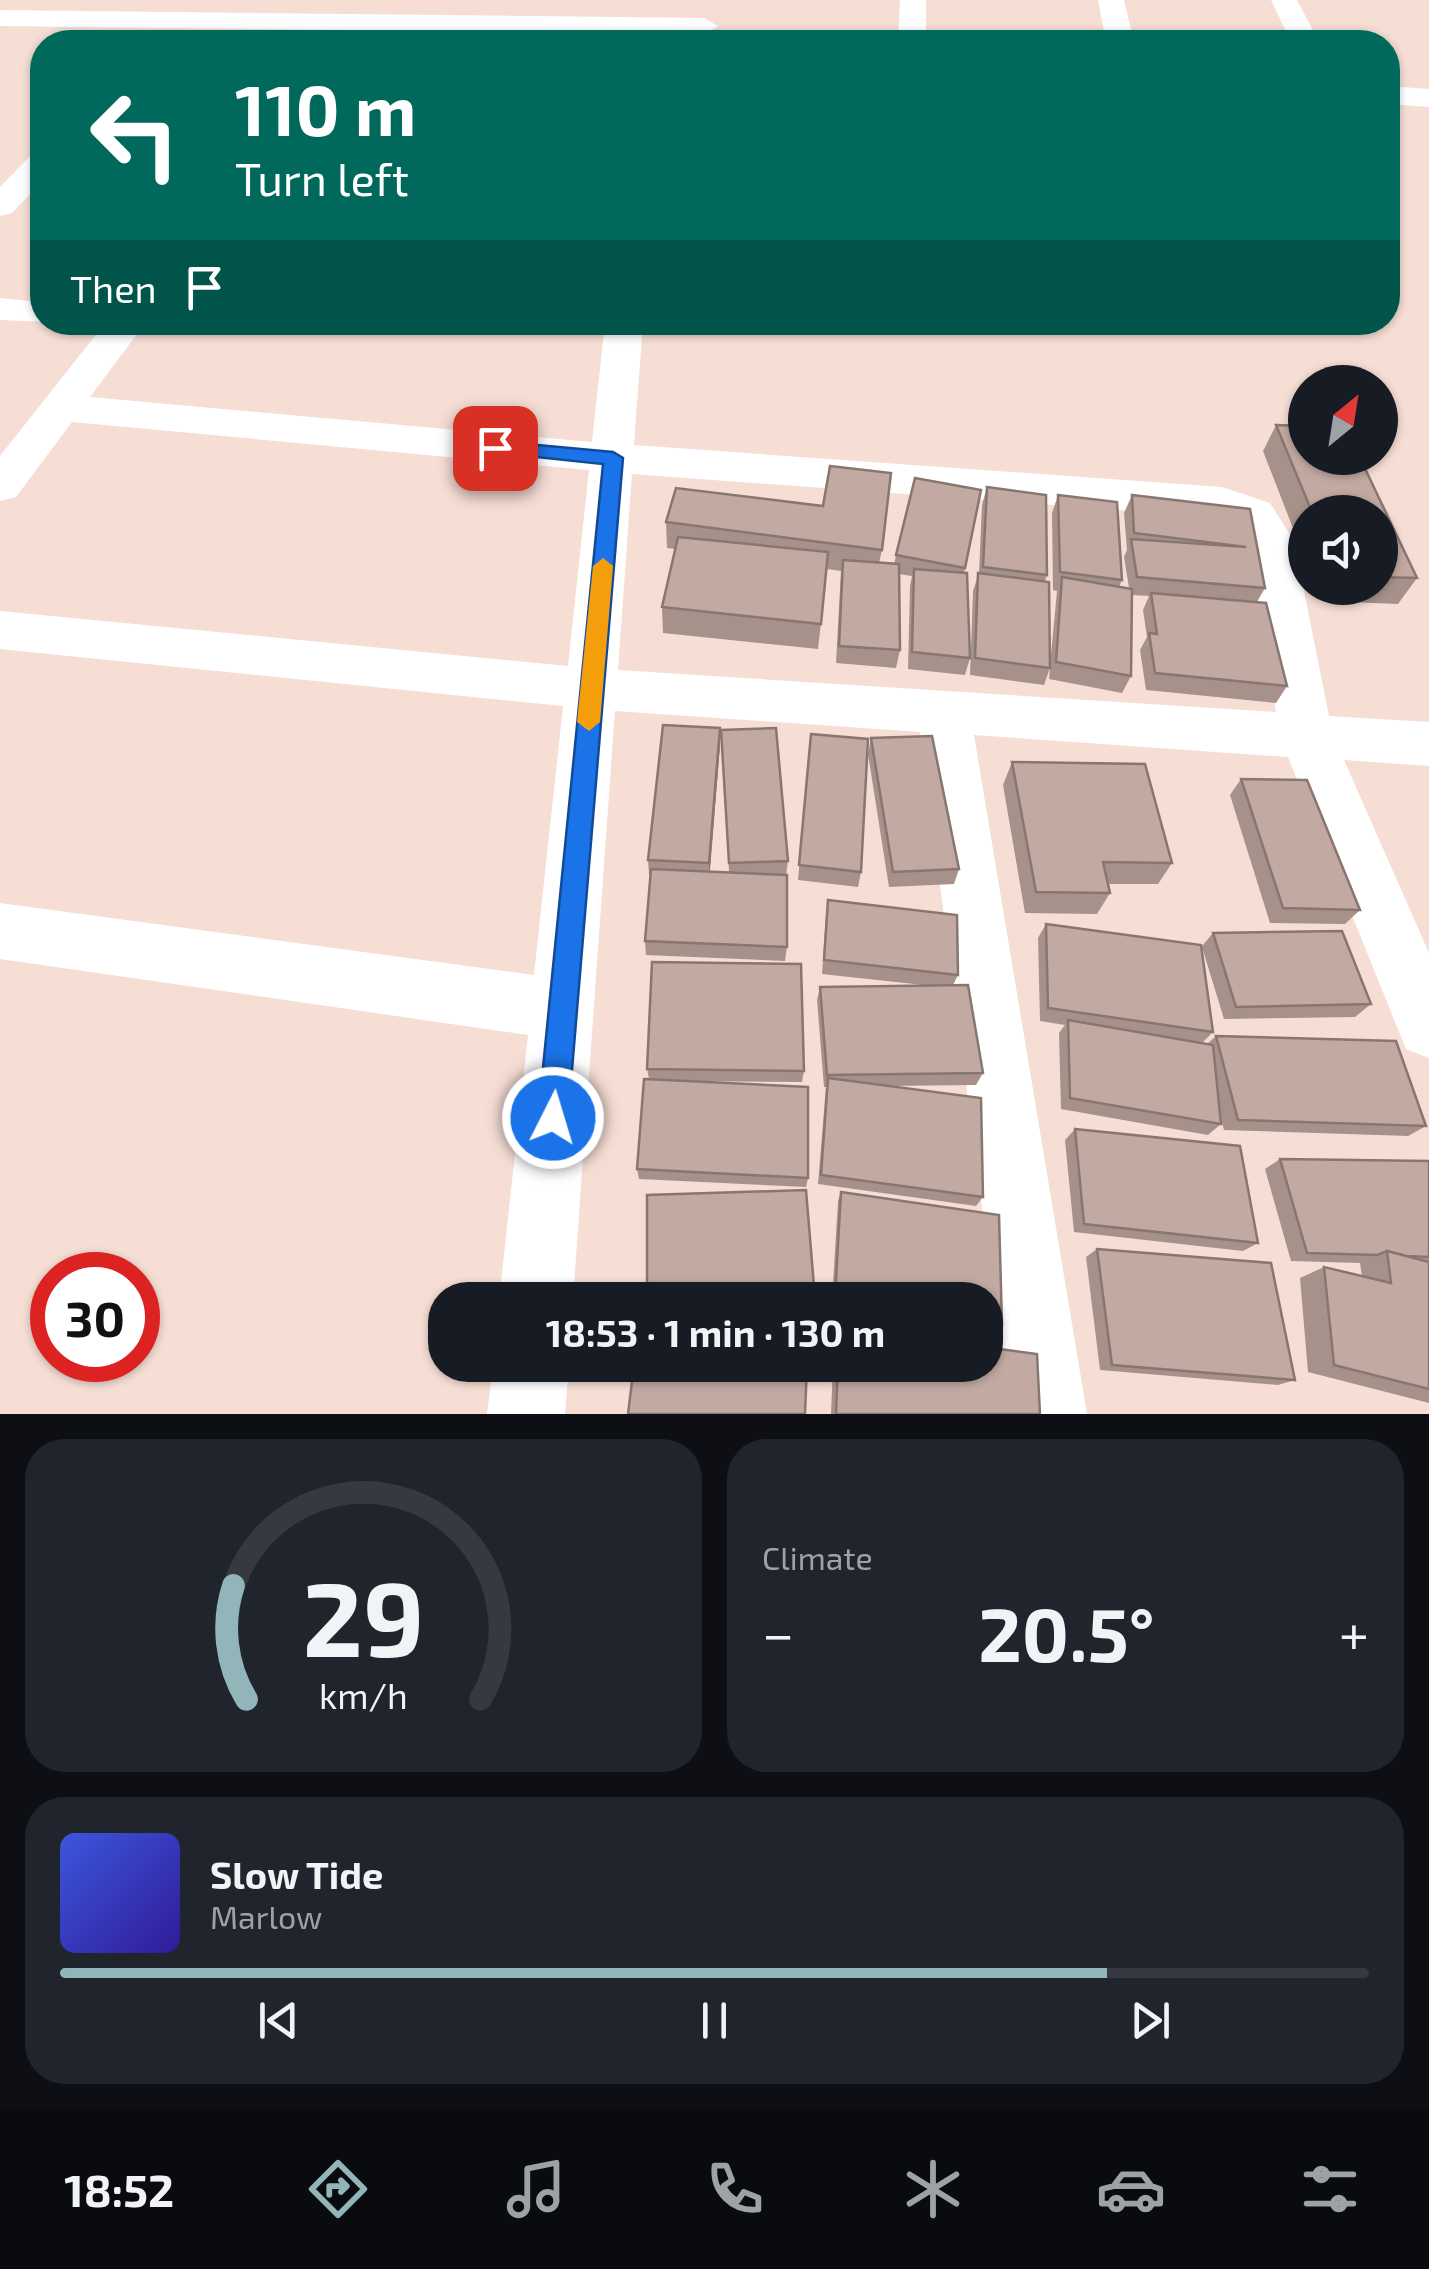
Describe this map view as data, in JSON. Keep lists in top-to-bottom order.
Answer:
{
  "north": "top right",
  "page": {
    "turn": ["110 m", "Turn left"],
    "then": "Then",
    "limit": "30",
    "trip": "18:53 · 1 min · 130 m",
    "tile": "Climate",
    "heat": ["−", "20.5°", "+"],
    "song": ["Slow Tide", "Marlow"],
    "tabs": "18:52",
    "gauge": ["29", "km/h"]
  }
}
